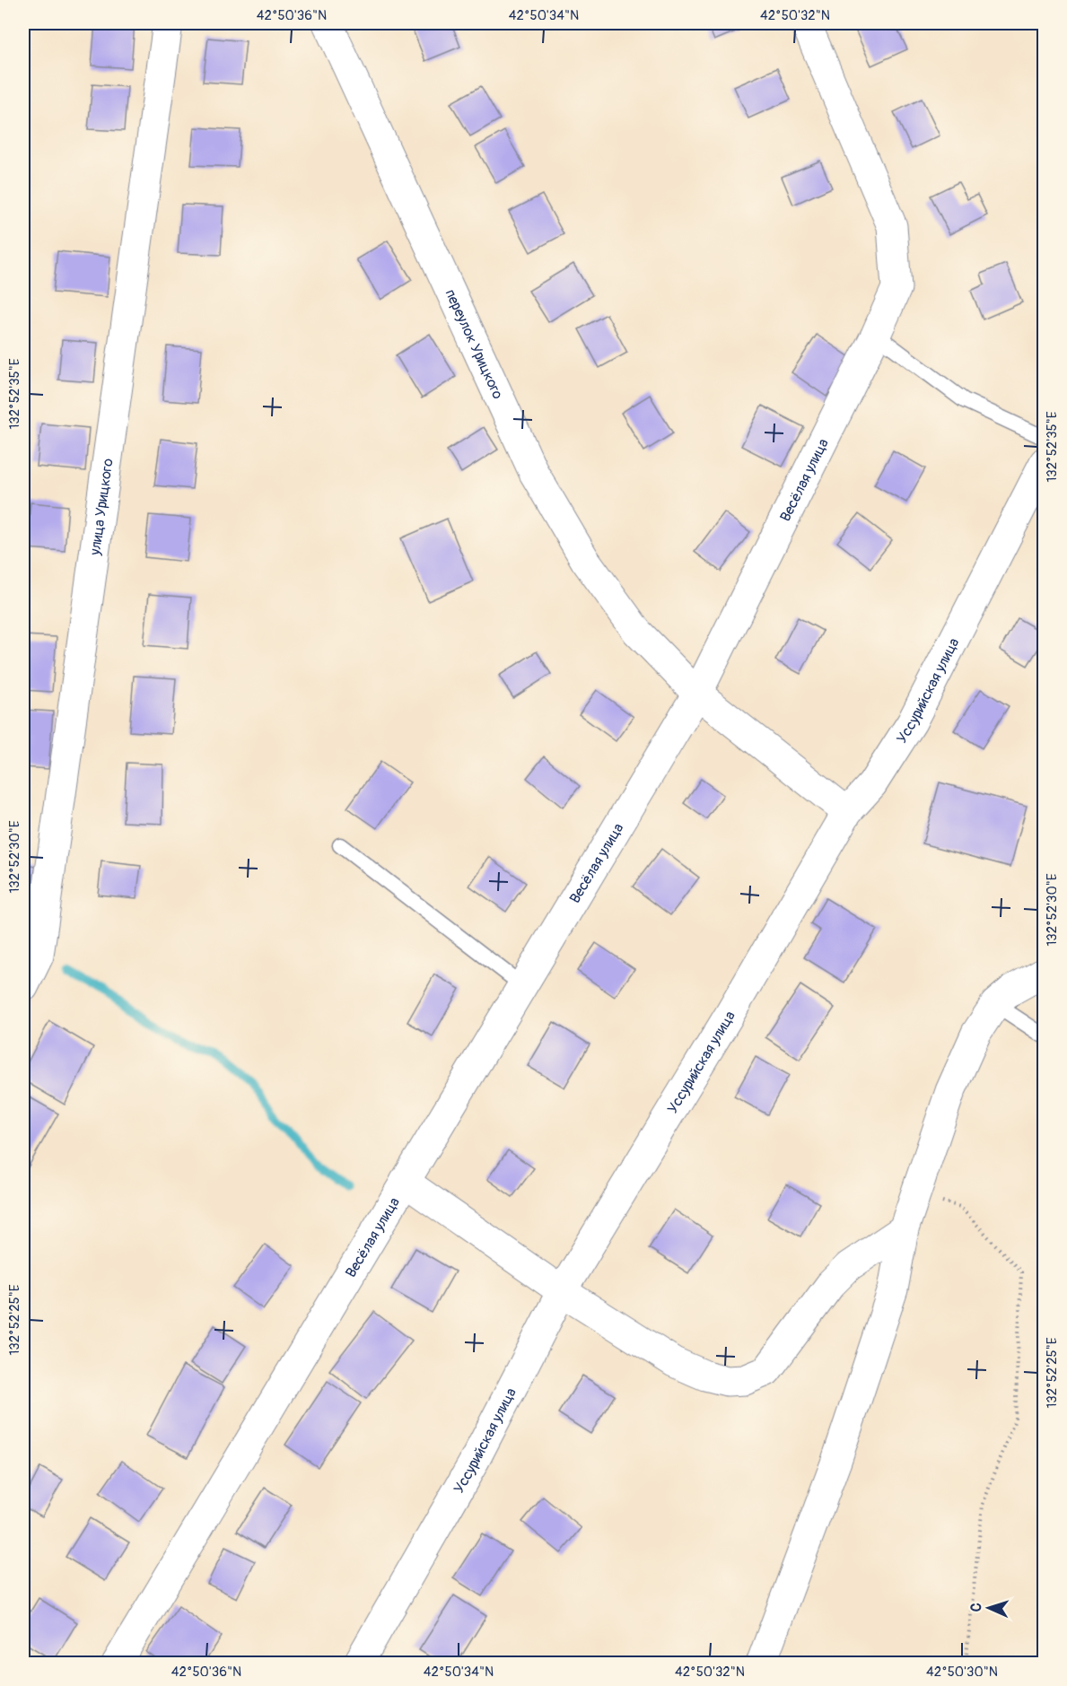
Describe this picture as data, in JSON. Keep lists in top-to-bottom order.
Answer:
{
  "streets": {
    "street": [
      "переулок Урицкого",
      "Весёлая улица",
      "улица Урицкого",
      "Уссурийская улица"
    ]
  },
  "crossings": [
    ["переулок Урицкого", "Весёлая улица"],
    ["переулок Урицкого", "Уссурийская улица"]
  ],
  "north": "left",
  "coordinates": [
    "42°50'36\"N",
    "42°50'34\"N",
    "42°50'32\"N",
    "132°52'35\"E",
    "132°52'30\"E",
    "132°52'25\"E",
    "42°50'30\"N"
  ]
}
